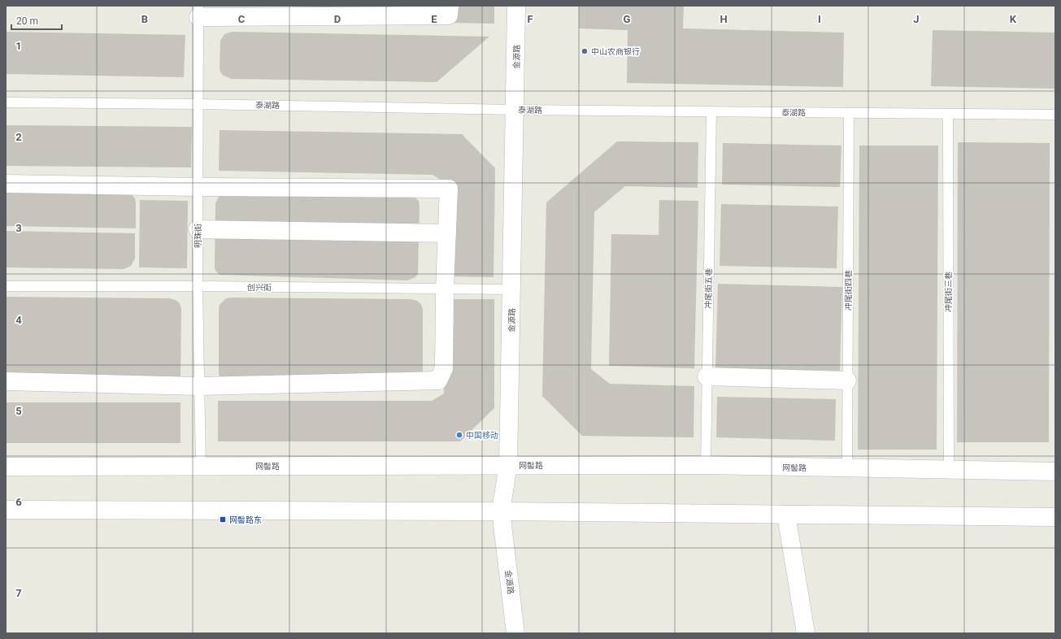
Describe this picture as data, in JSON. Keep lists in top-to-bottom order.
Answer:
{
  "streets": {
    "street": ["金源路", "网髻路"],
    "lane": [
      "泰湖路",
      "明珠街",
      "创兴街",
      "冲尾街五巷",
      "冲尾街四巷",
      "冲尾街三巷"
    ]
  },
  "crossings": [
    ["金源路", "泰湖路"],
    ["金源路", "创兴街"],
    ["金源路", "网髻路"],
    ["泰湖路", "明珠街"],
    ["泰湖路", "冲尾街五巷"],
    ["泰湖路", "冲尾街四巷"],
    ["泰湖路", "冲尾街三巷"],
    ["明珠街", "创兴街"],
    ["明珠街", "网髻路"],
    ["冲尾街五巷", "网髻路"],
    ["冲尾街四巷", "网髻路"],
    ["冲尾街三巷", "网髻路"]
  ],
  "places": {
    "other": ["中山农商银行", "中国移动"],
    "transit": ["网髻路东"]
  },
  "scale_bar": "20 m",
  "grid": {
    "columns": [
      "B",
      "C",
      "D",
      "E",
      "F",
      "G",
      "H",
      "I",
      "J",
      "K"
    ],
    "rows": [
      "1",
      "2",
      "3",
      "4",
      "5",
      "6",
      "7"
    ]
  }
}
